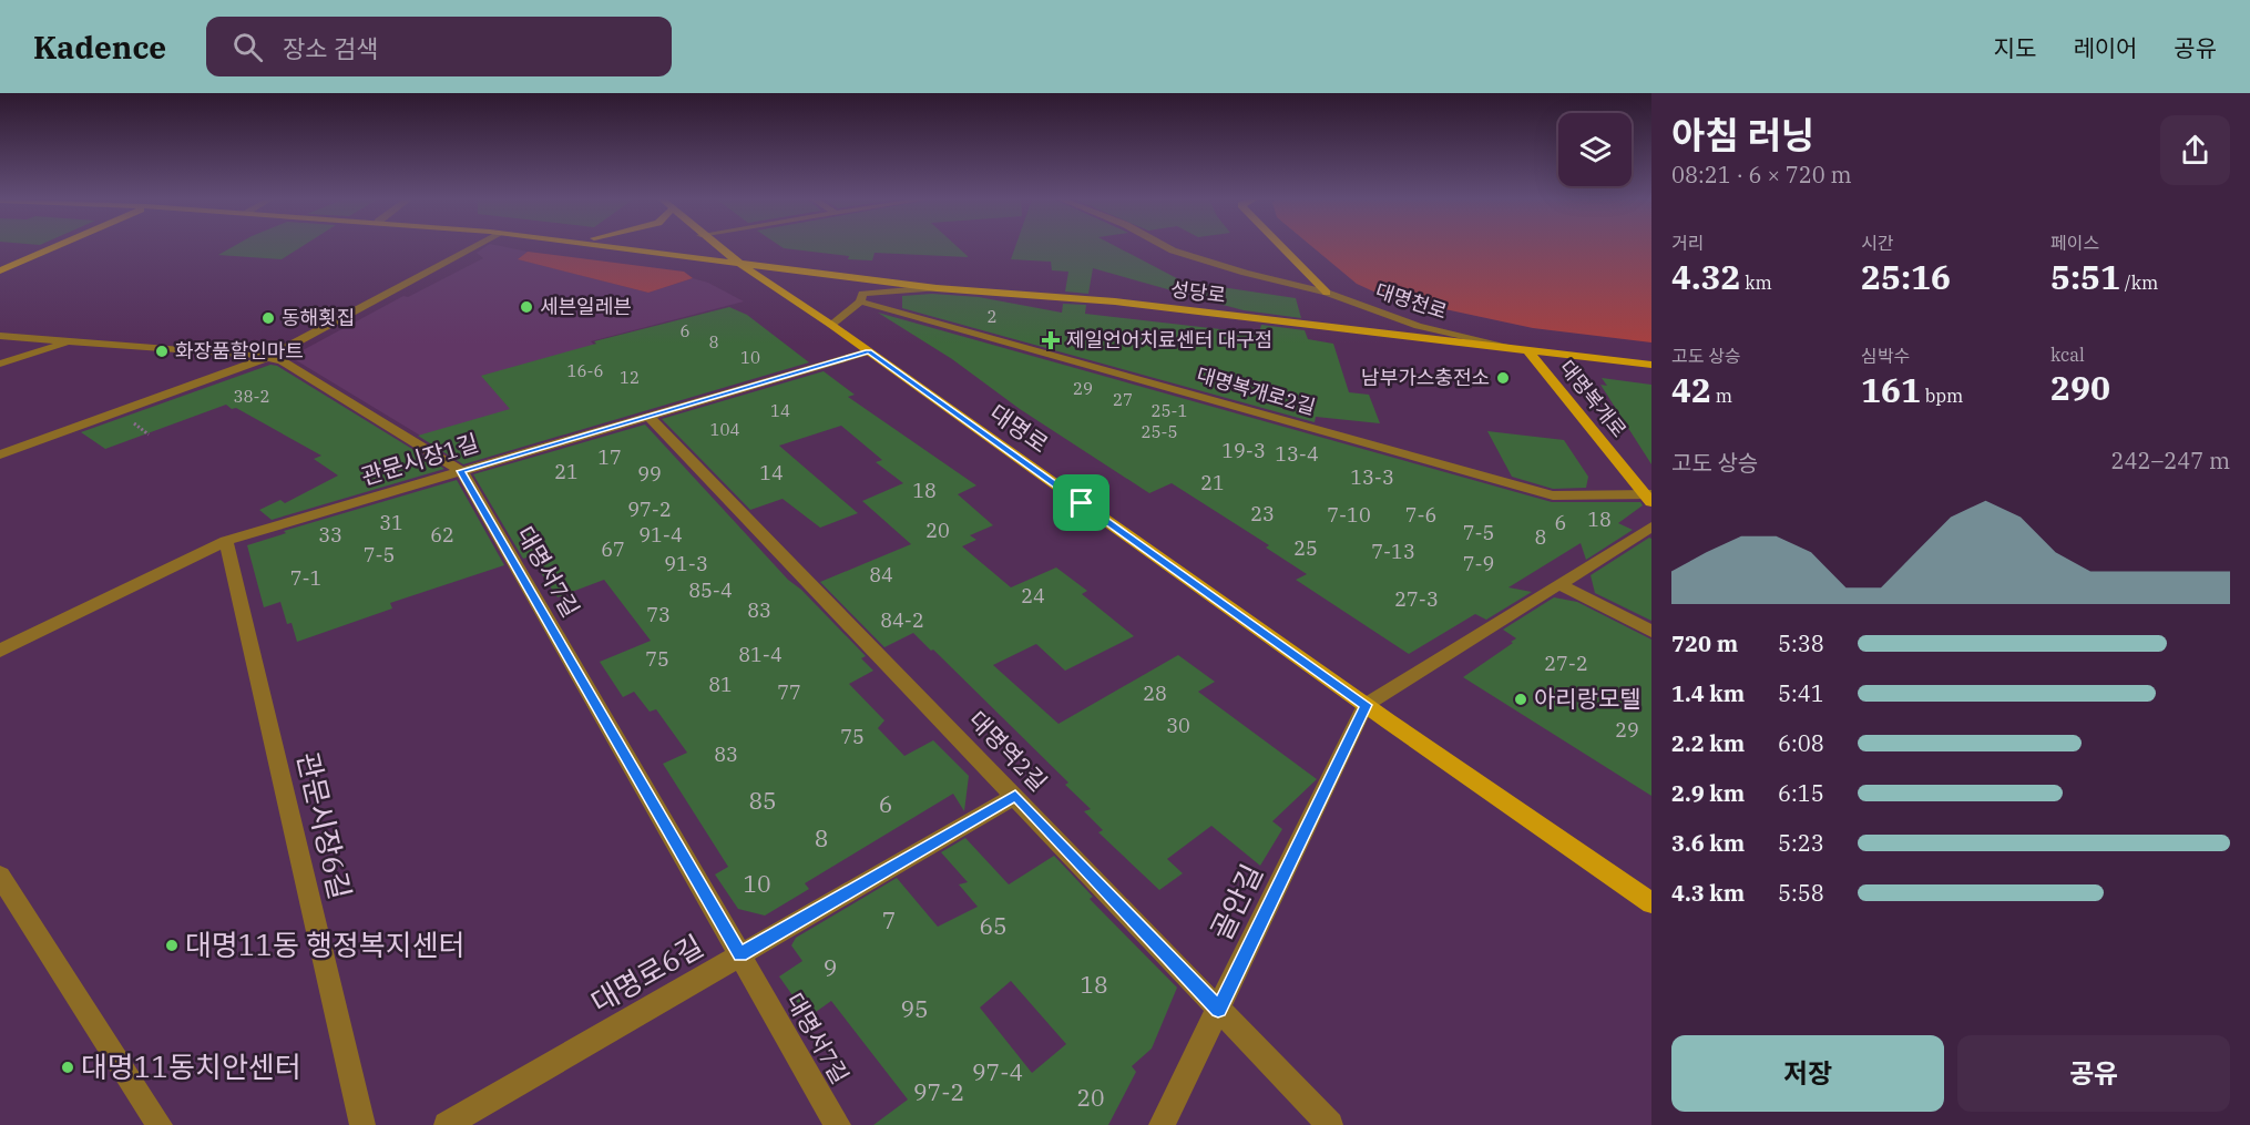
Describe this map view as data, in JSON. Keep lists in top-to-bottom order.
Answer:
{
  "streets": {
    "main road": ["성당로", "대명복개로", "대명로"],
    "street": [
      "대명천로",
      "대명복개로2길",
      "관문시장1길",
      "대명서7길",
      "대명역2길",
      "관문시장6길",
      "골안길",
      "대명로6길"
    ]
  },
  "crossings": [
    ["성당로", "대명천로"],
    ["성당로", "대명복개로"],
    ["성당로", "대명로"],
    ["대명천로", "대명복개로"],
    ["대명복개로2길", "대명복개로"],
    ["대명로", "관문시장1길"],
    ["대명로", "골안길"],
    ["관문시장1길", "대명서7길"],
    ["관문시장1길", "대명역2길"],
    ["관문시장1길", "관문시장6길"],
    ["대명서7길", "대명로6길"],
    ["대명역2길", "골안길"],
    ["대명역2길", "대명로6길"]
  ],
  "places": {
    "other": [
      "세븐일레븐",
      "동해횟집",
      "화장품할인마트",
      "남부가스충전소",
      "아리랑모텔",
      "대명11동 행정복지센터",
      "대명11동치안센터"
    ],
    "health": ["제일언어치료센터 대구점"]
  },
  "house_numbers": [
    "2",
    "6",
    "8",
    "10",
    "16-6",
    "12",
    "29",
    "38-2",
    "27",
    "14",
    "25-1",
    "104",
    "25-5",
    "19-3",
    "13-4",
    "17",
    "21",
    "14",
    "99",
    "13-3",
    "21",
    "18",
    "97-2",
    "23",
    "7-10",
    "7-6",
    "18",
    "31",
    "6",
    "20",
    "7-5",
    "33",
    "62",
    "91-4",
    "8",
    "25",
    "67",
    "7-13",
    "7-5",
    "91-3",
    "7-9",
    "84",
    "7-1",
    "85-4",
    "24",
    "27-3",
    "83",
    "73",
    "84-2",
    "81-4",
    "75",
    "27-2",
    "81",
    "77",
    "28",
    "30",
    "29",
    "75",
    "83",
    "85",
    "6",
    "8",
    "10",
    "7",
    "65",
    "9",
    "18",
    "95",
    "97-4",
    "97-2",
    "20"
  ],
  "page": {
    "header": "Kadence",
    "search": "장소 검색",
    "nav": ["지도", "레이어", "공유"],
    "heading": ["아침 러닝", "08:21 · 6 × 720 m"],
    "stats": [
      ["거리", "4.32 km"],
      ["시간", "25:16"],
      ["페이스", "5:51 /km"],
      ["고도 상승", "42 m"],
      ["심박수", "161 bpm"],
      ["kcal", "290"]
    ],
    "chart": ["고도 상승", "242–247 m"],
    "list": [
      {
        "name": "720 m",
        "note": "5:38"
      },
      {
        "name": "1.4 km",
        "note": "5:41"
      },
      {
        "name": "2.2 km",
        "note": "6:08"
      },
      {
        "name": "2.9 km",
        "note": "6:15"
      },
      {
        "name": "3.6 km",
        "note": "5:23"
      },
      {
        "name": "4.3 km",
        "note": "5:58"
      }
    ],
    "buttons": ["저장", "공유"]
  }
}
